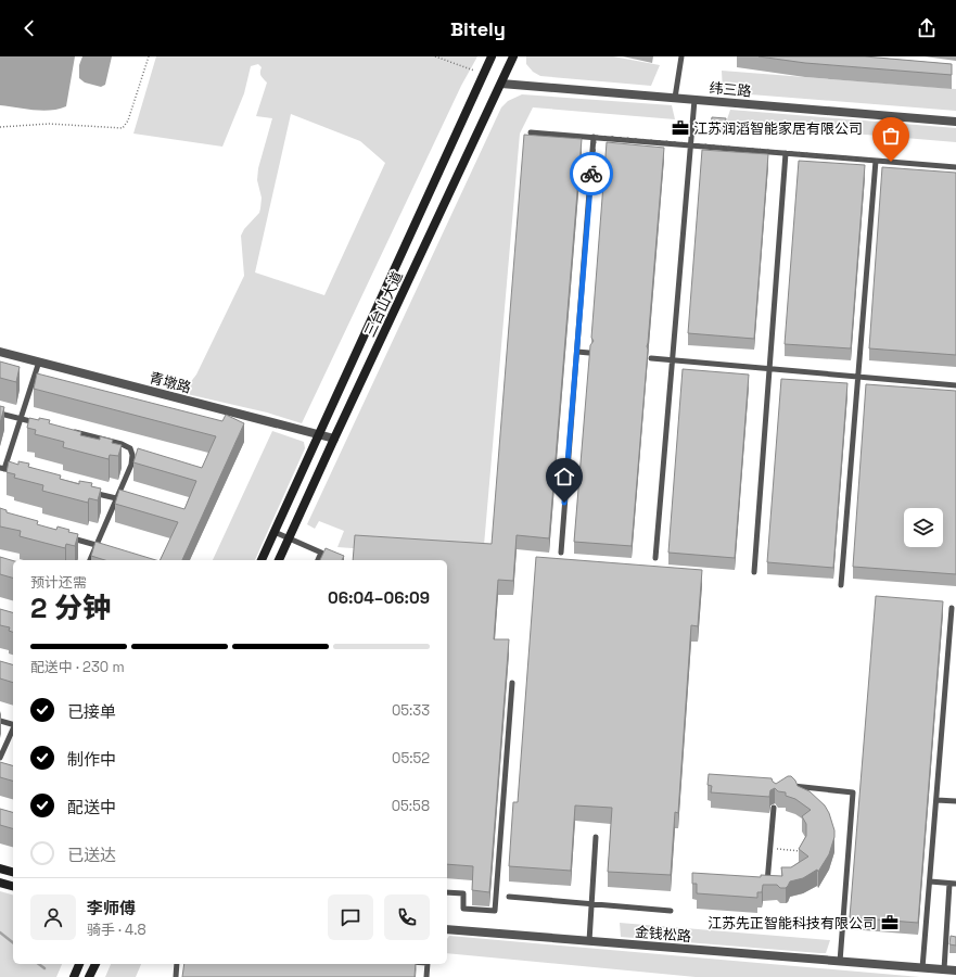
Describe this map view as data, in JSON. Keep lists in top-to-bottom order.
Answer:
{
  "streets": {
    "main road": ["三台山大道"],
    "street": ["纬三路", "青墩路", "金钱松路"]
  },
  "crossings": [
    ["纬三路", "三台山大道"],
    ["三台山大道", "青墩路"]
  ],
  "places": {
    "office": ["江苏润滔智能家居有限公司", "江苏先正智能科技有限公司"]
  },
  "page": {
    "header": "Bitely",
    "heading": ["2 分钟", "预计还需", "06:04–06:09"],
    "panel": ["李师傅", "骑手 · 4.8"],
    "bar": "配送中 · 230 m",
    "list": [
      ["已接单", "05:33"],
      ["制作中", "05:52"],
      ["配送中", "05:58"],
      "已送达"
    ]
  }
}
